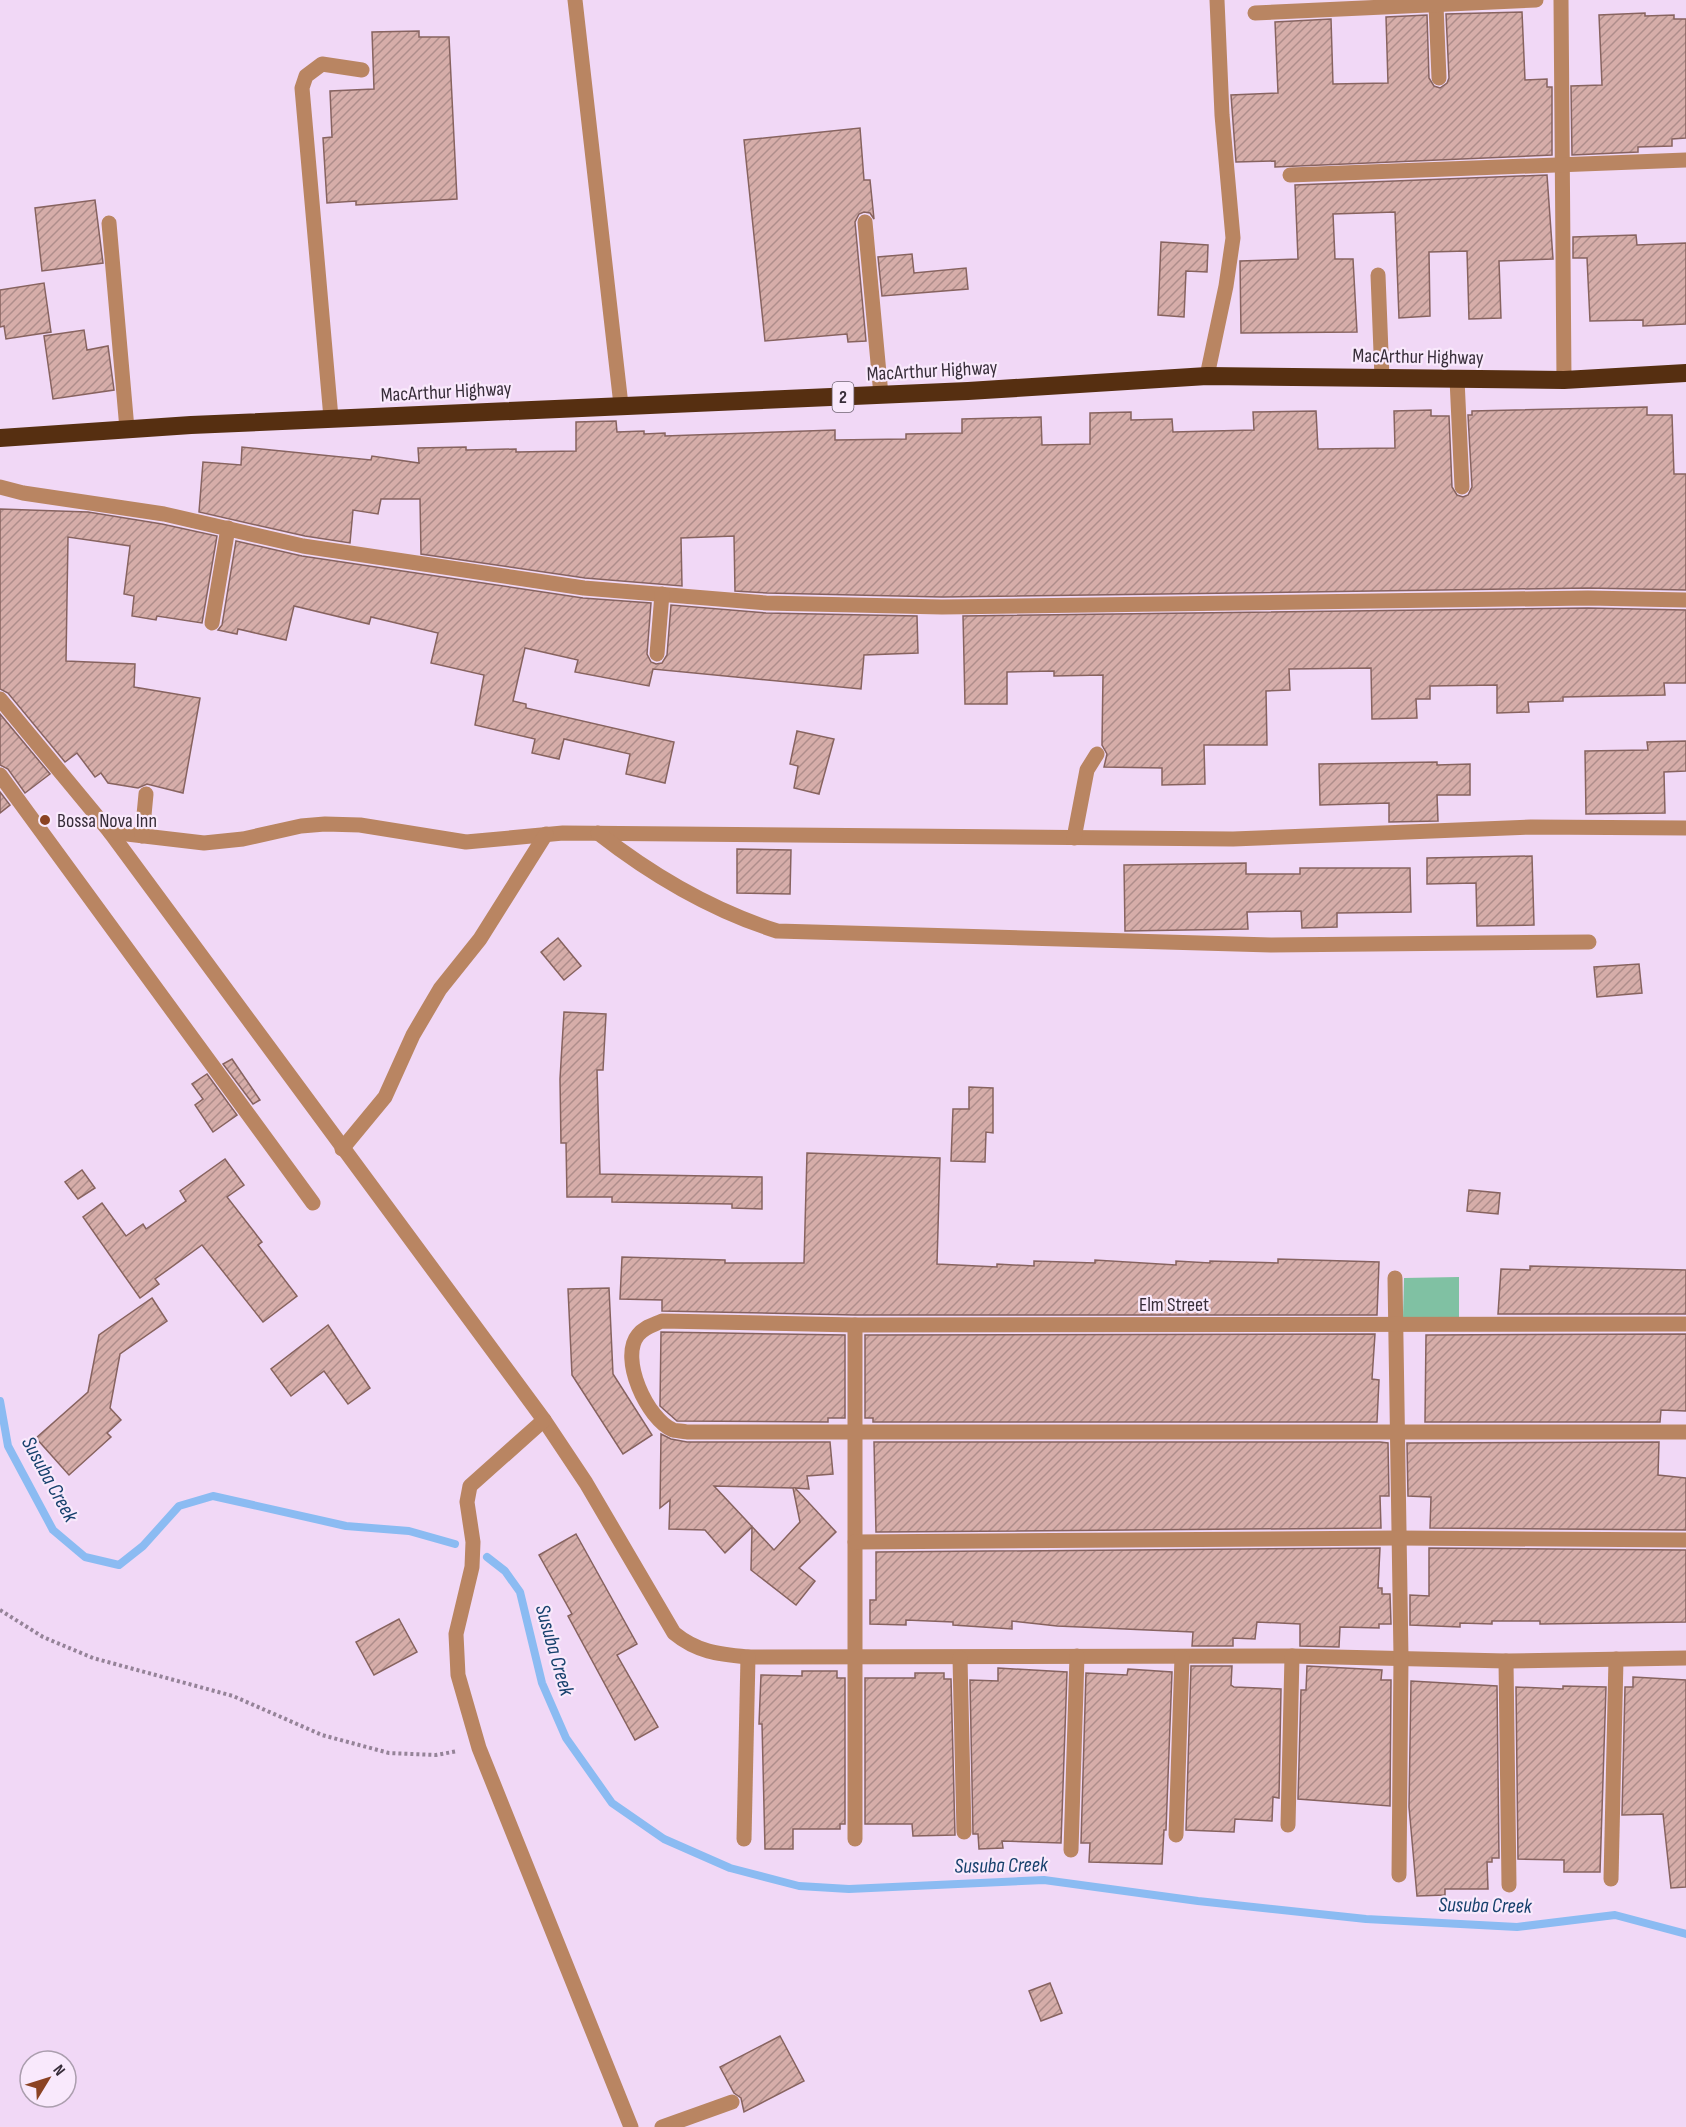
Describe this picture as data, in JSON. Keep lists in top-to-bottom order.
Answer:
{
  "streets": {
    "highway": ["MacArthur Highway", "2"],
    "street": ["Elm Street"]
  },
  "water": ["Susuba Creek"],
  "places": ["Bossa Nova Inn"],
  "north": "top right"
}
